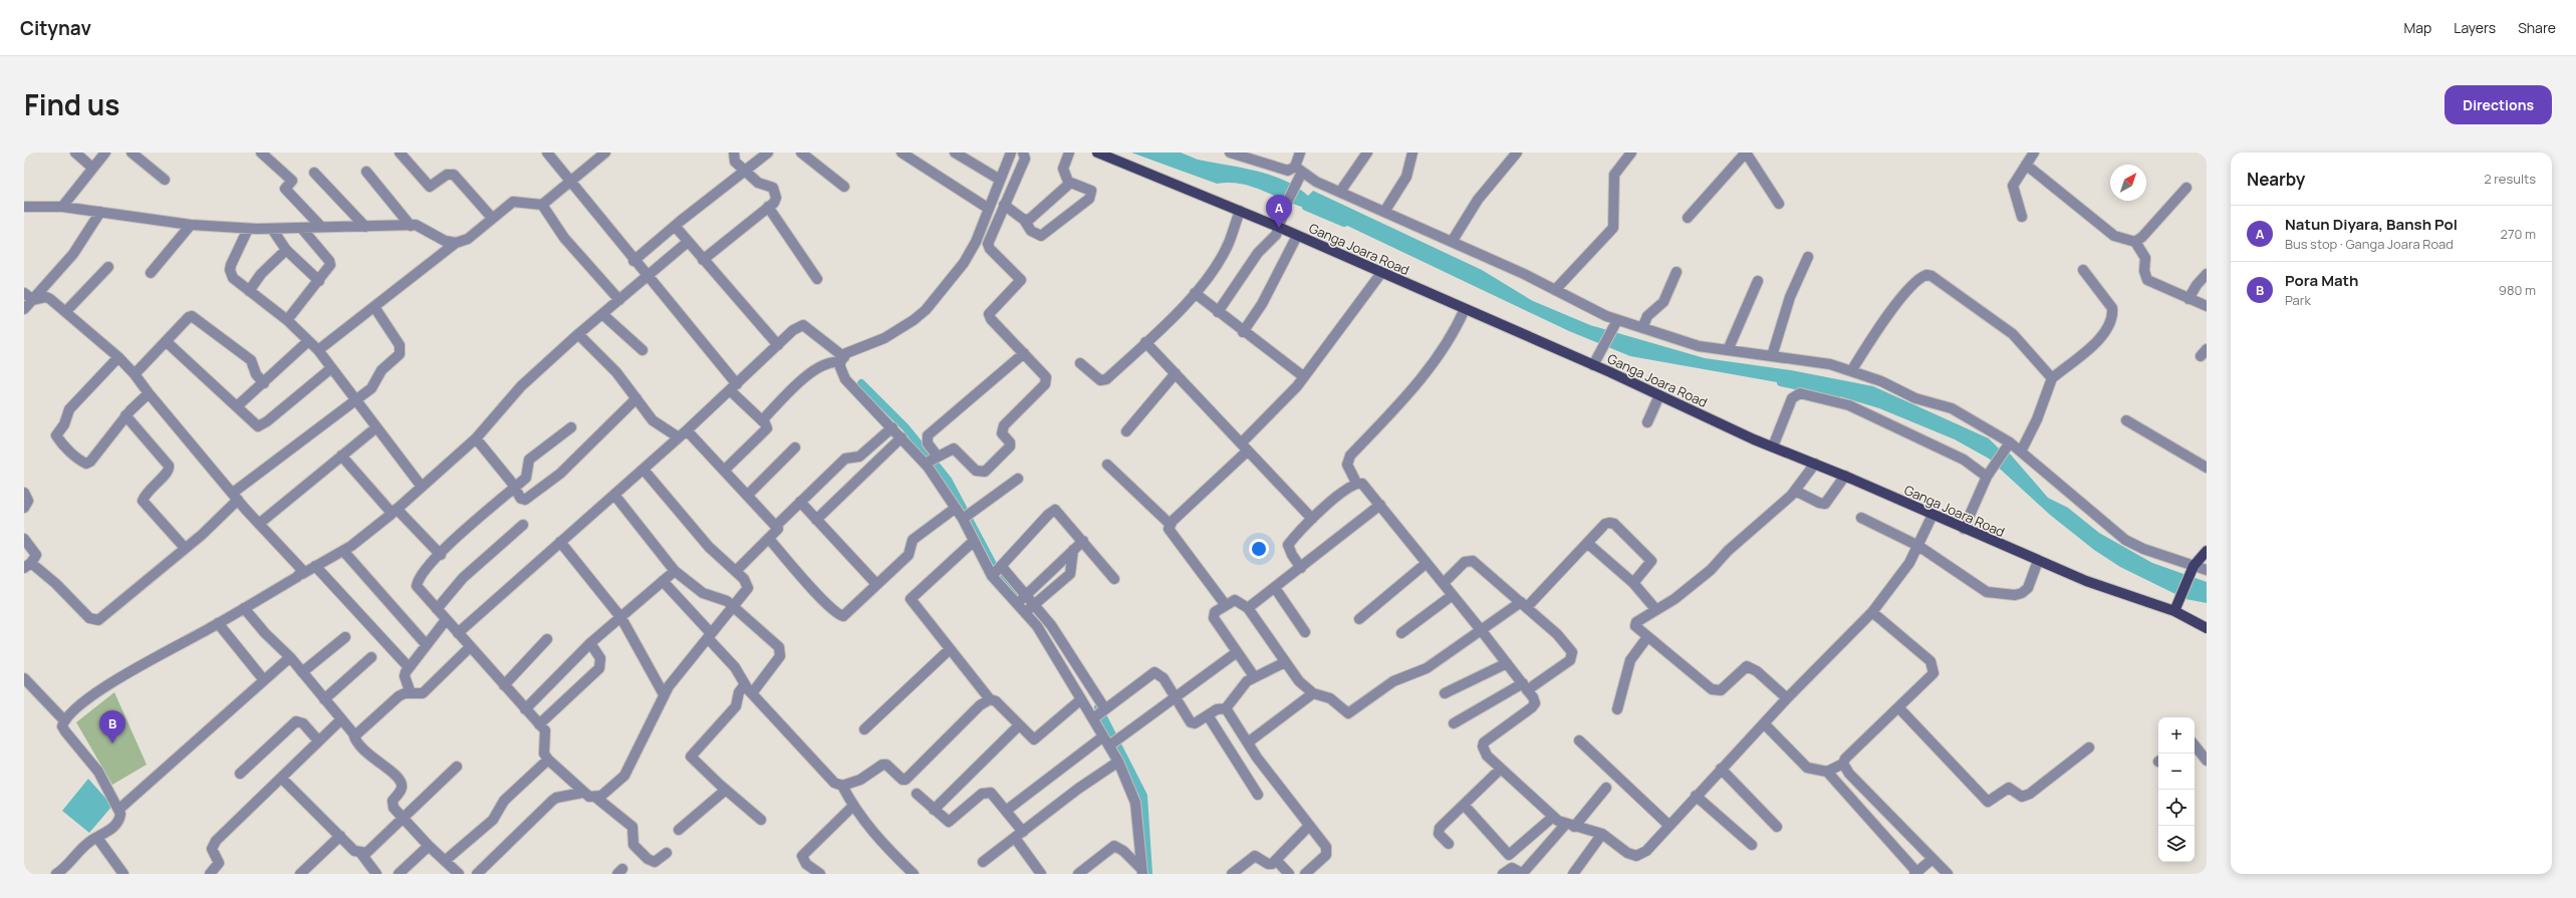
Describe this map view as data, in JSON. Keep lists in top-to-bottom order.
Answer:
{
  "streets": {
    "main road": ["Ganga Joara Road"]
  },
  "north": "top right",
  "page": {
    "header": "Citynav",
    "nav": ["Map", "Layers", "Share"],
    "title": "Find us",
    "buttons": "Directions",
    "heading": ["Nearby", "2 results"],
    "pins": ["A", "B"],
    "list": [
      {
        "mark": "A",
        "name": "Natun Diyara, Bansh Pol",
        "note": "Bus stop · Ganga Joara Road",
        "value": "270 m"
      },
      {
        "mark": "B",
        "name": "Pora Math",
        "note": "Park",
        "value": "980 m"
      }
    ],
    "map_buttons": ["+", "−"]
  }
}
